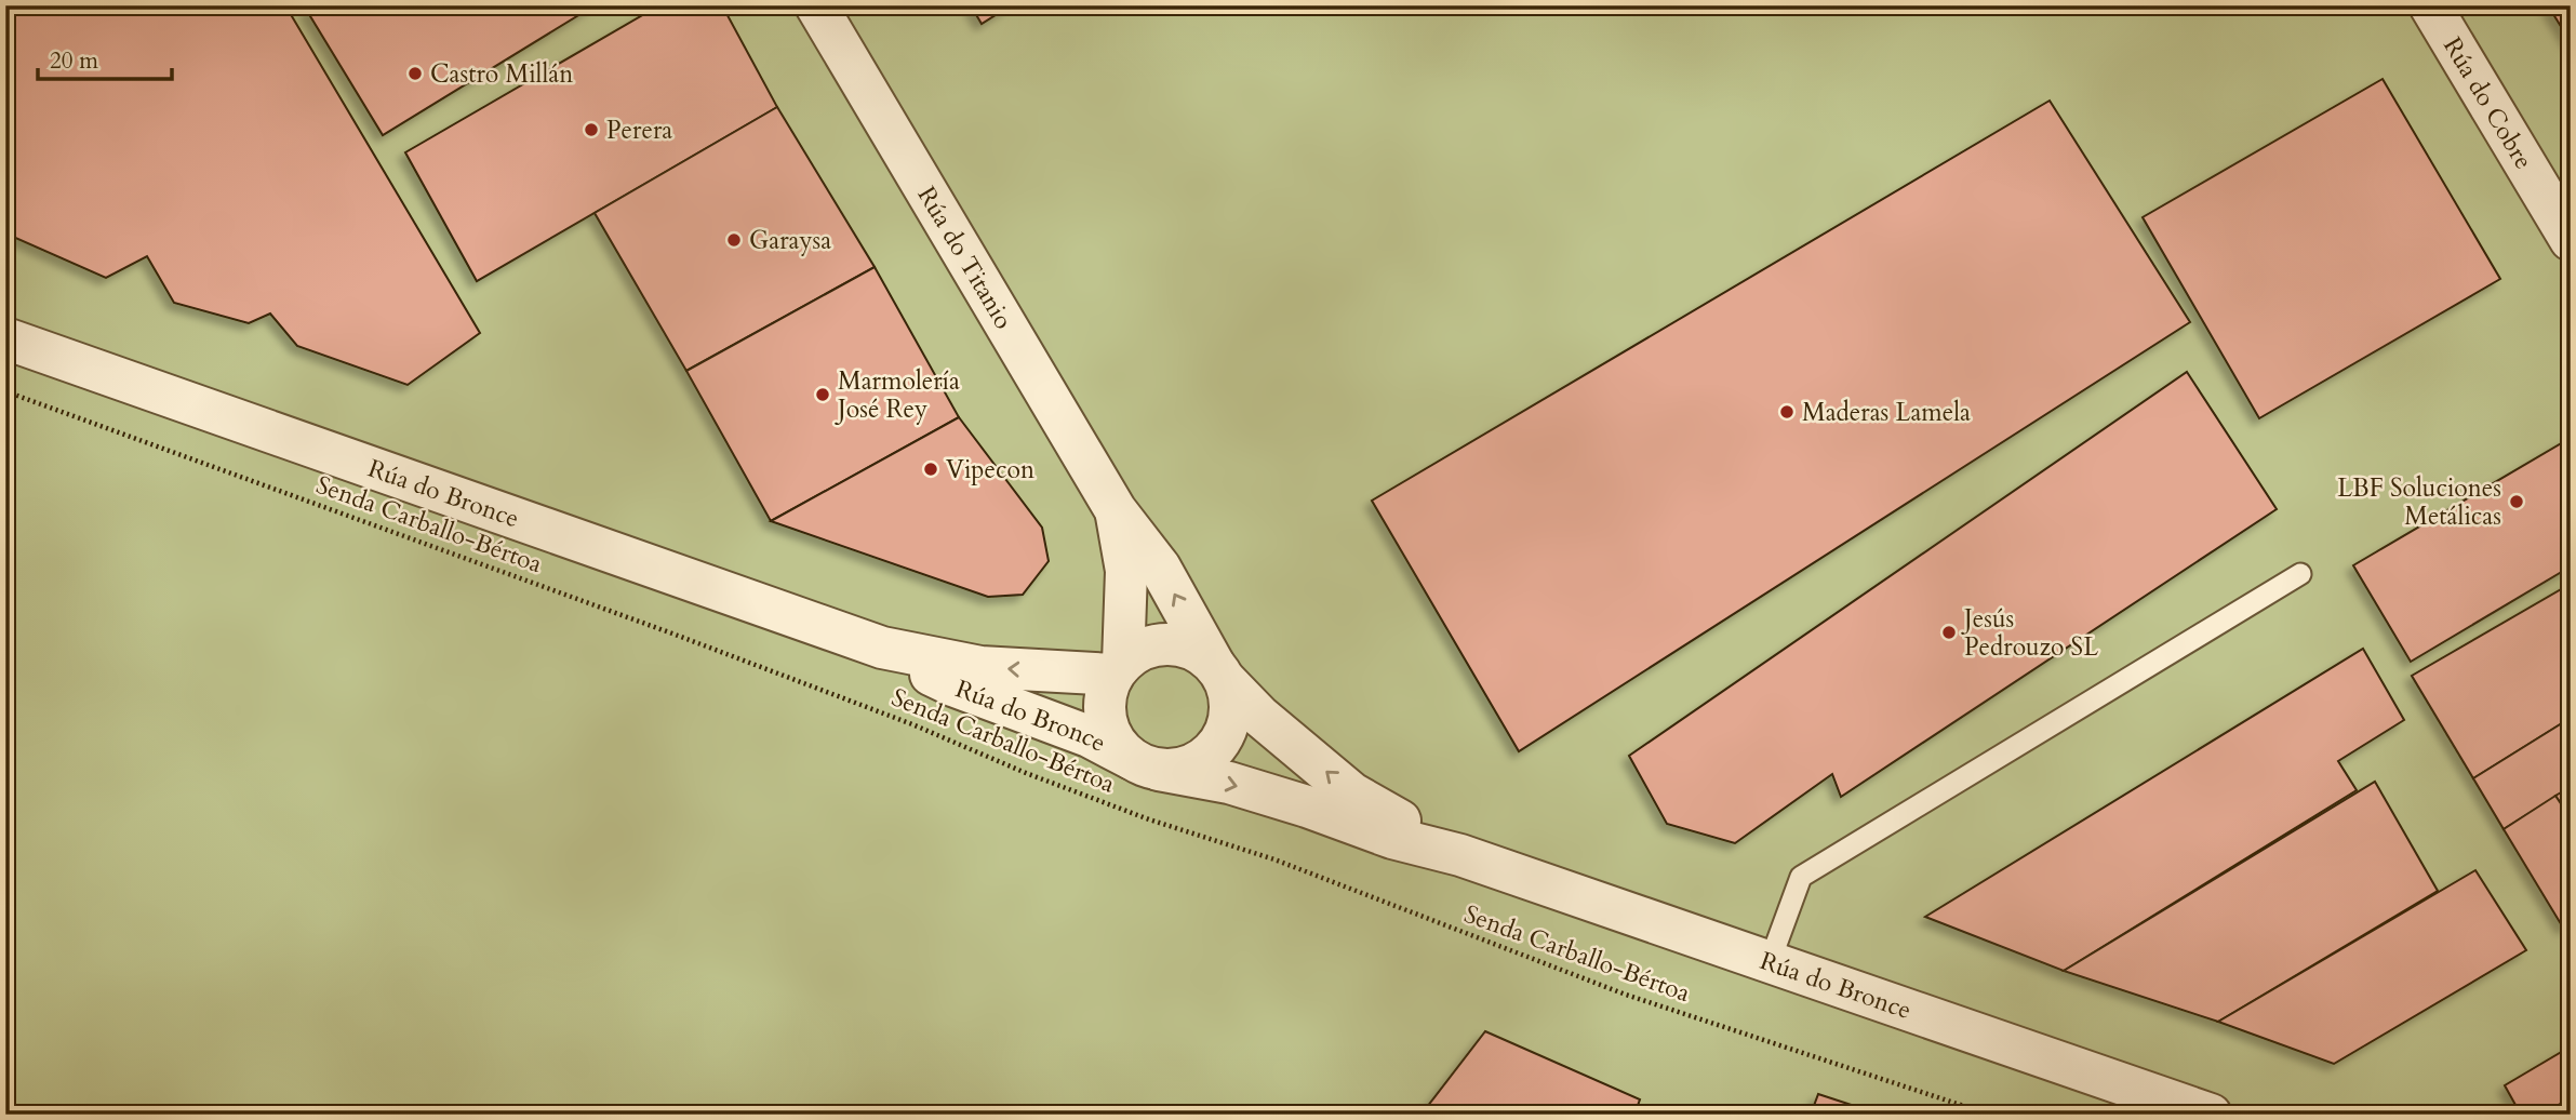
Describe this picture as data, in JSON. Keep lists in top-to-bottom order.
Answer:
{
  "streets": {
    "street": ["Rúa do Cobre", "Rúa do Titanio", "Rúa do Bronce"],
    "path": ["Senda Carballo-Bértoa"]
  },
  "crossings": [
    ["Rúa do Titanio", "Rúa do Bronce"]
  ],
  "places": [
    "Castro Millán",
    "Perera",
    "Garaysa",
    "Marmolería José Rey",
    "Maderas Lamela",
    "Vipecon",
    "LBF Soluciones Metálicas",
    "Jesús Pedrouzo SL"
  ],
  "scale_bar": "20 m"
}
